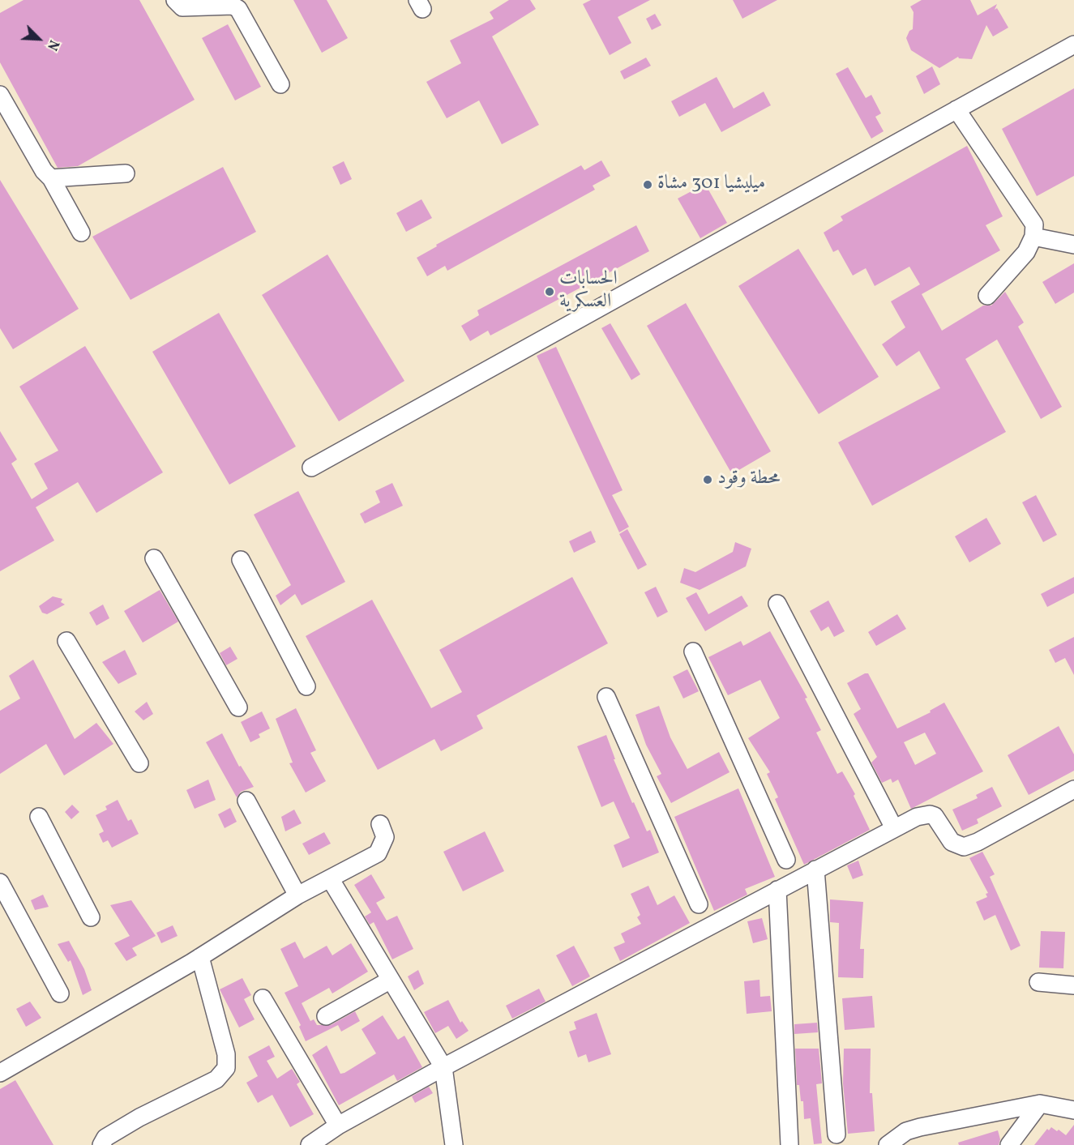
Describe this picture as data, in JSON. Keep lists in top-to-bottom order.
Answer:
{
  "places": ["ميليشيا 301 مشاة", "الحسابات العسكرية", "محطة وقود"],
  "north": "bottom right"
}
